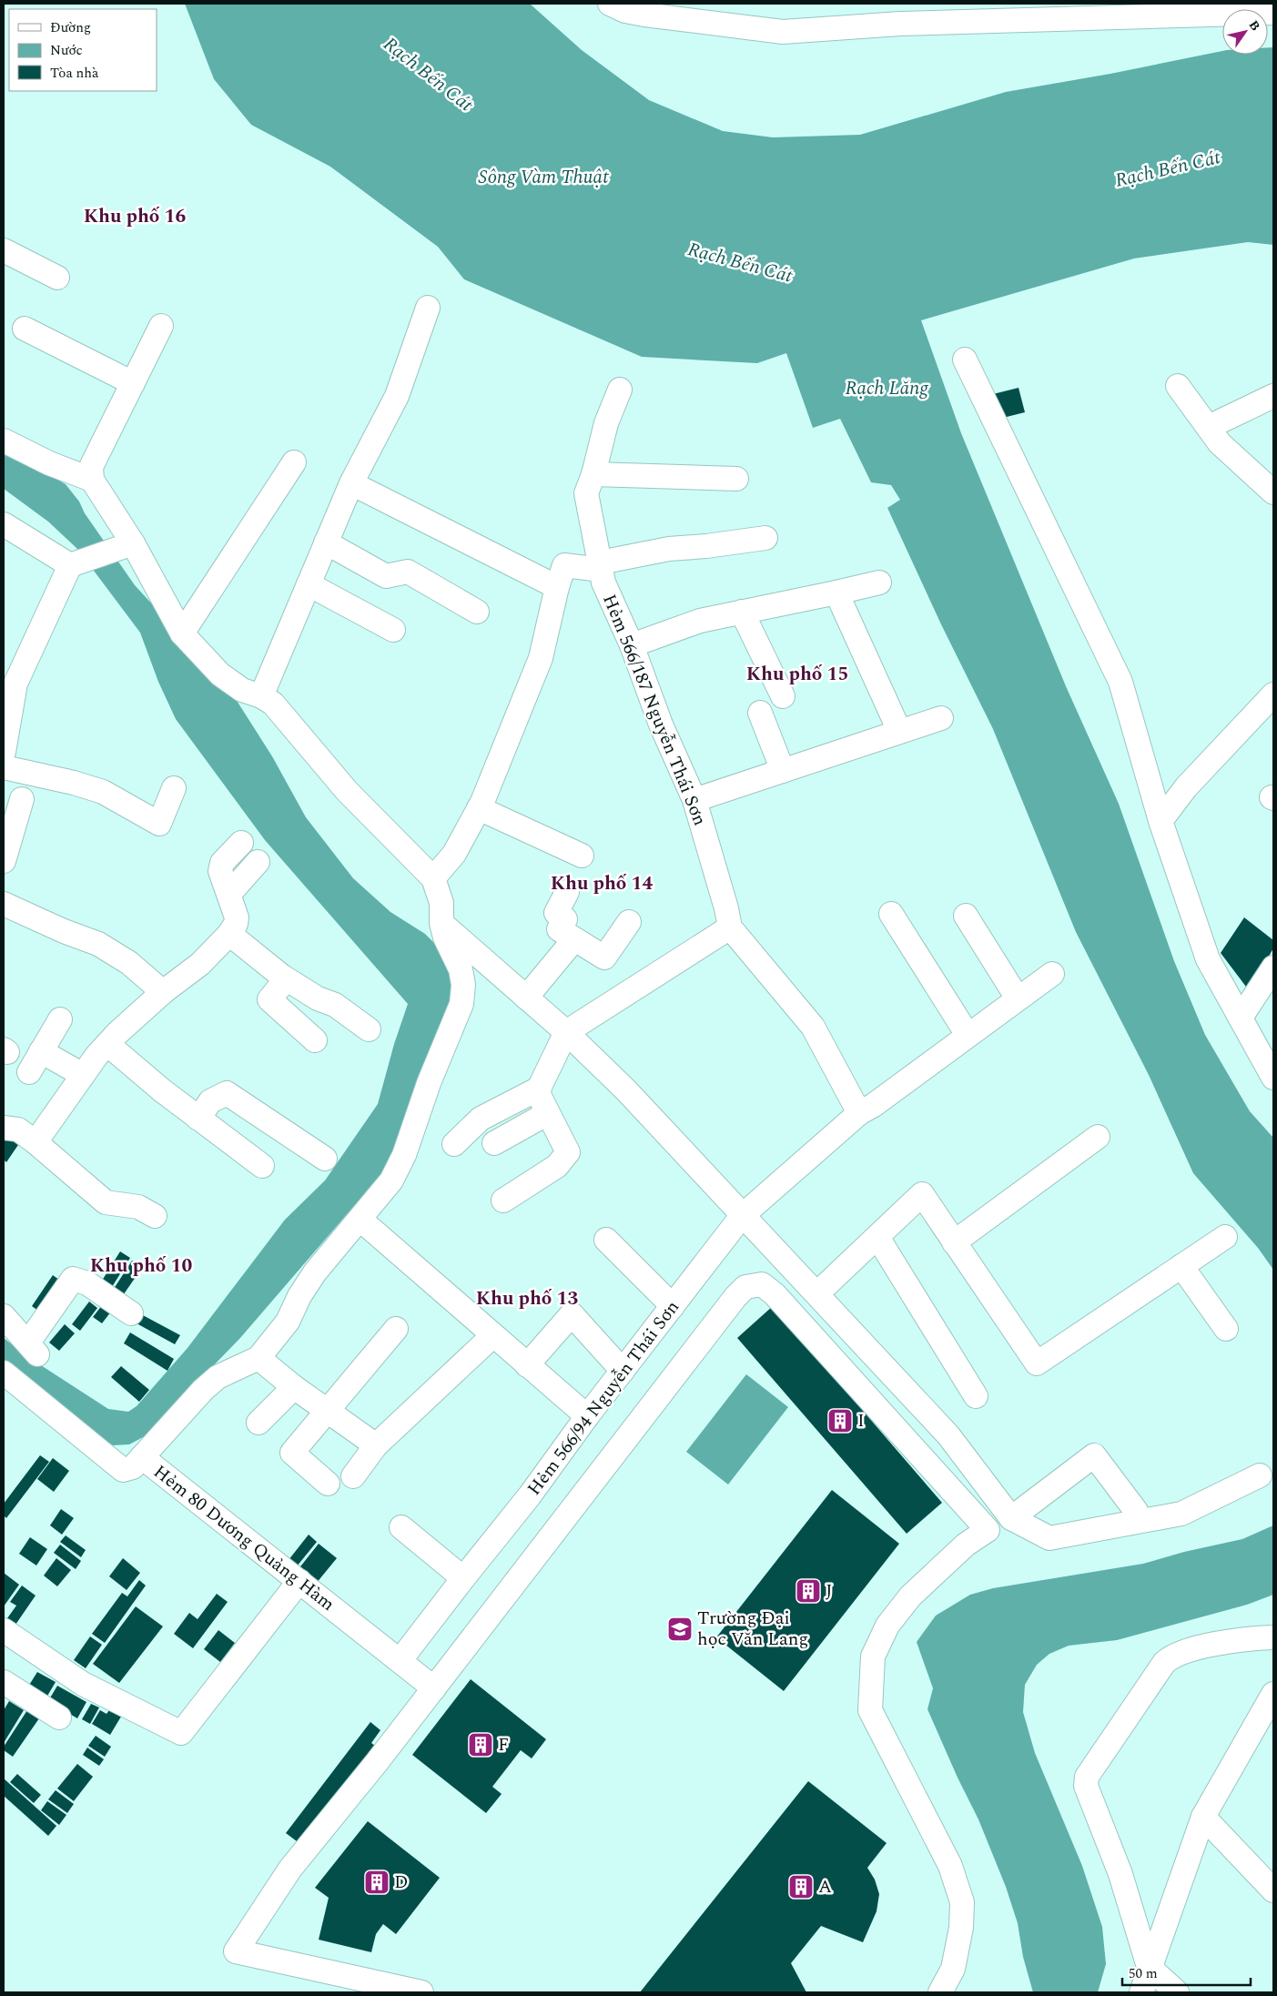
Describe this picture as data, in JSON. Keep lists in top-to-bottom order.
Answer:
{
  "streets": {
    "street": ["Hẻm 566/187 Nguyễn Thái Sơn", "Hẻm 566/94 Nguyễn Thái Sơn", "Hẻm 80 Dương Quảng Hàm"]
  },
  "crossings": [
    ["Hẻm 566/94 Nguyễn Thái Sơn", "Hẻm 80 Dương Quảng Hàm"]
  ],
  "districts": [
    "Khu phố 16",
    "Khu phố 15",
    "Khu phố 14",
    "Khu phố 10",
    "Khu phố 13"
  ],
  "water": ["Rạch Bến Cát", "Sông Vàm Thuật", "Rạch Lăng"],
  "places": {
    "building": [
      "I",
      "J",
      "F",
      "D",
      "A"
    ],
    "school or university": ["Trường Đại học Văn Lang"]
  },
  "legend": ["Đường", "Nước", "Tòa nhà"],
  "scale_bar": "50 m",
  "north": "top right"
}
